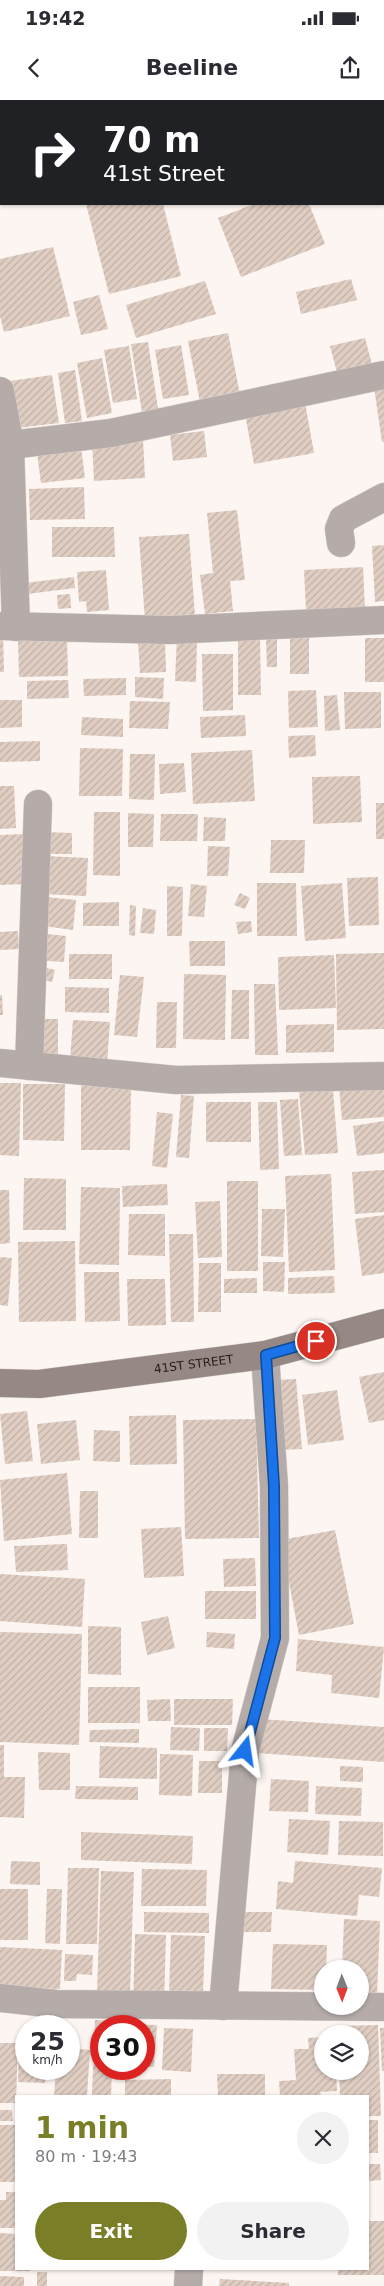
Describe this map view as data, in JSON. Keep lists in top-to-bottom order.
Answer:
{
  "streets": {
    "main road": ["41ST STREET"]
  },
  "north": "bottom",
  "page": {
    "status": "19:42",
    "header": "Beeline",
    "turn": ["70 m", "41st Street"],
    "speed": "25 km/h",
    "limit": "30",
    "heading": ["1 min", "80 m · 19:43"],
    "buttons": ["Exit", "Share"]
  }
}
